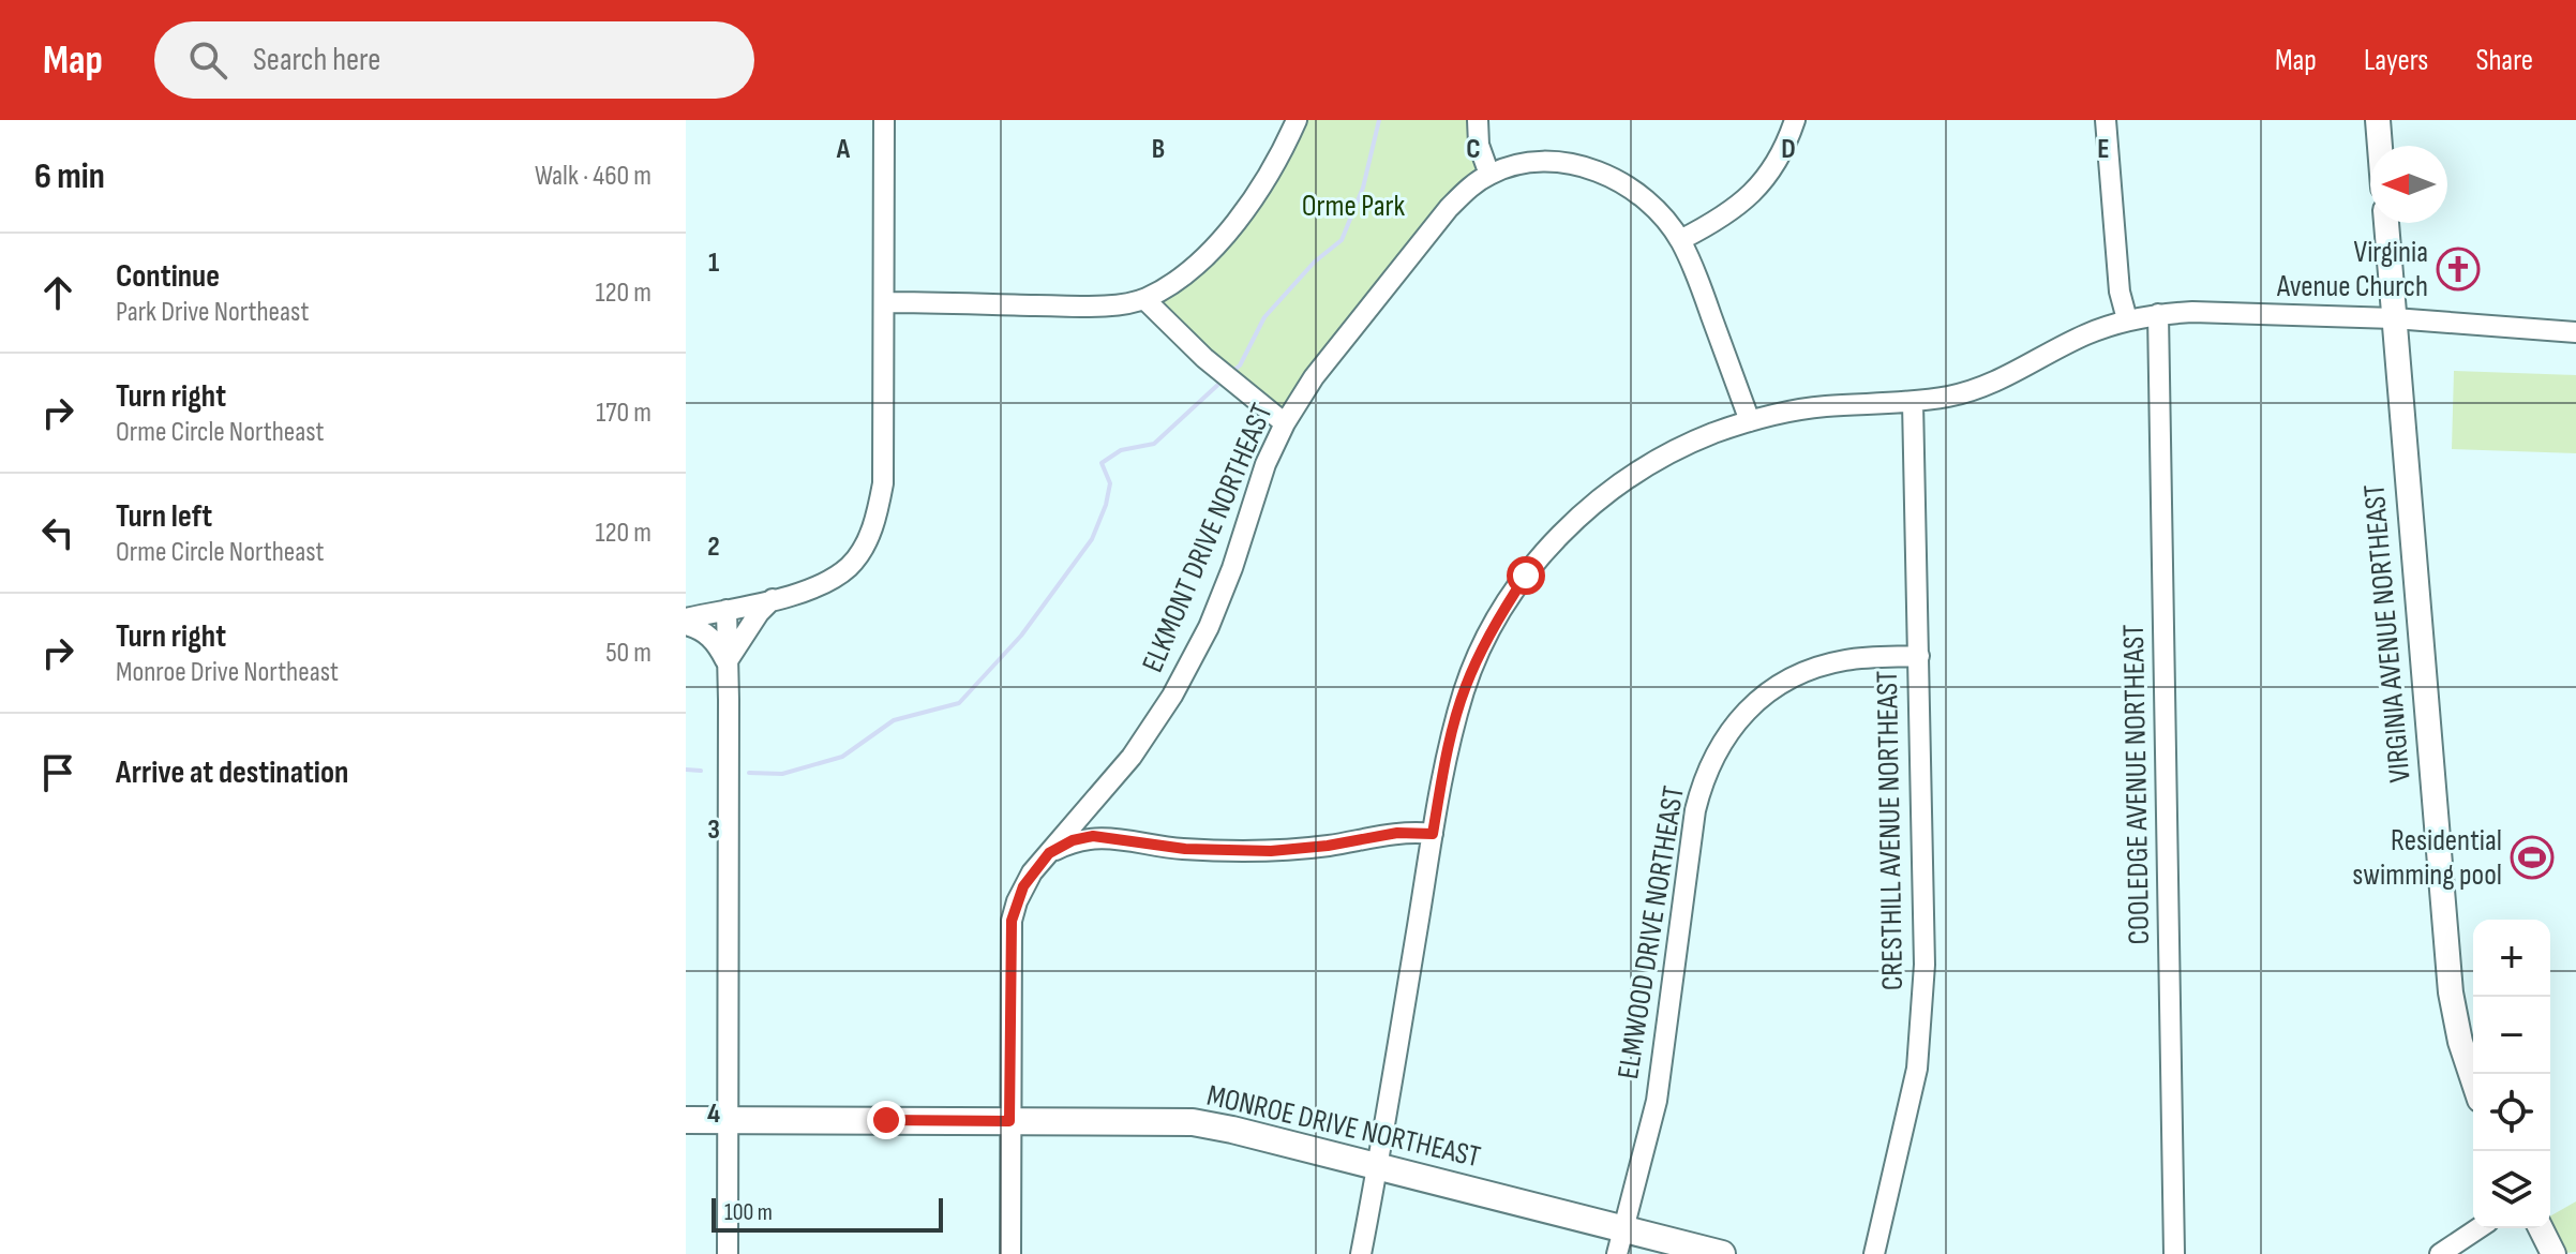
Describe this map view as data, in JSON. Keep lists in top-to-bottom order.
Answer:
{
  "streets": {
    "main road": ["MONROE DRIVE NORTHEAST"],
    "street": [
      "ELKMONT DRIVE NORTHEAST",
      "VIRGINIA AVENUE NORTHEAST",
      "COOLEDGE AVENUE NORTHEAST",
      "CRESTHILL AVENUE NORTHEAST",
      "ELMWOOD DRIVE NORTHEAST"
    ]
  },
  "crossings": [
    ["ELKMONT DRIVE NORTHEAST", "MONROE DRIVE NORTHEAST"],
    ["CRESTHILL AVENUE NORTHEAST", "ELMWOOD DRIVE NORTHEAST"],
    ["ELMWOOD DRIVE NORTHEAST", "MONROE DRIVE NORTHEAST"]
  ],
  "parks": ["Orme Park"],
  "places": {
    "church": ["Virginia Avenue Church"],
    "sports": ["Residential swimming pool"]
  },
  "scale_bar": "100 m",
  "north": "left",
  "page": {
    "header": "Map",
    "search": "Search here",
    "nav": ["Map", "Layers", "Share"],
    "heading": ["6 min", "Walk · 460 m"],
    "list": [
      ["Continue", "Park Drive Northeast", "120 m"],
      ["Turn right", "Orme Circle Northeast", "170 m"],
      ["Turn left", "Orme Circle Northeast", "120 m"],
      ["Turn right", "Monroe Drive Northeast", "50 m"],
      "Arrive at destination"
    ],
    "map_buttons": ["+", "−"],
    "scale": "100 m"
  },
  "grid": {
    "columns": [
      "A",
      "B",
      "C",
      "D",
      "E"
    ],
    "rows": [
      "1",
      "2",
      "3",
      "4"
    ]
  }
}
